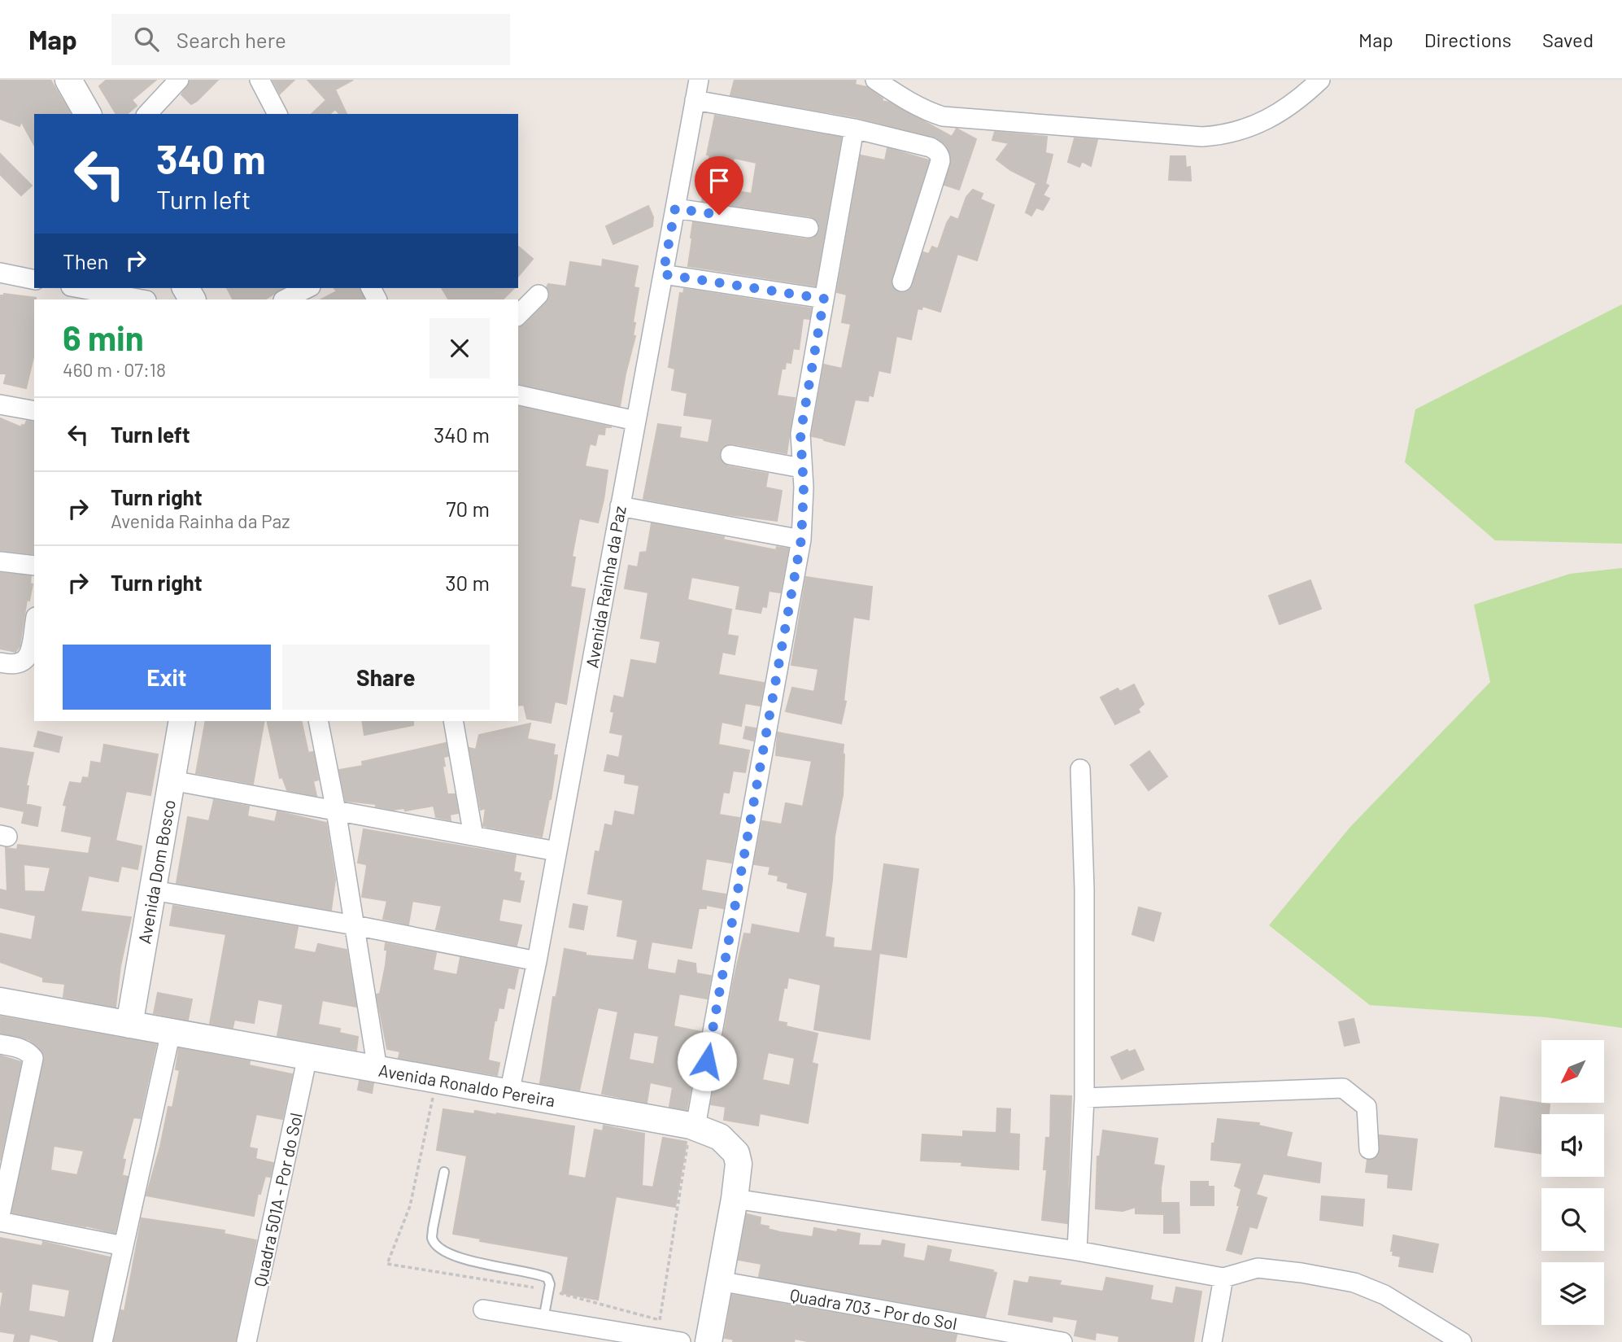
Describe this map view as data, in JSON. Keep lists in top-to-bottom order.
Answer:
{
  "streets": {
    "street": [
      "Avenida Rainha da Paz",
      "Avenida Dom Bosco",
      "Avenida Ronaldo Pereira",
      "Quadra 501A - Por do Sol",
      "Quadra 703 - Por do Sol"
    ]
  },
  "crossings": [
    ["Avenida Rainha da Paz", "Avenida Ronaldo Pereira"],
    ["Avenida Dom Bosco", "Avenida Ronaldo Pereira"],
    ["Avenida Ronaldo Pereira", "Quadra 501A - Por do Sol"],
    ["Avenida Ronaldo Pereira", "Quadra 703 - Por do Sol"]
  ],
  "north": "bottom left",
  "page": {
    "header": "Map",
    "search": "Search here",
    "nav": ["Map", "Directions", "Saved"],
    "turn": ["340 m", "Turn left"],
    "then": "Then",
    "heading": ["6 min", "460 m · 07:18"],
    "list": [
      {
        "name": "Turn left",
        "value": "340 m"
      },
      {
        "name": "Turn right",
        "note": "Avenida Rainha da Paz",
        "value": "70 m"
      },
      {
        "name": "Turn right",
        "value": "30 m"
      }
    ],
    "buttons": ["Exit", "Share"]
  }
}
